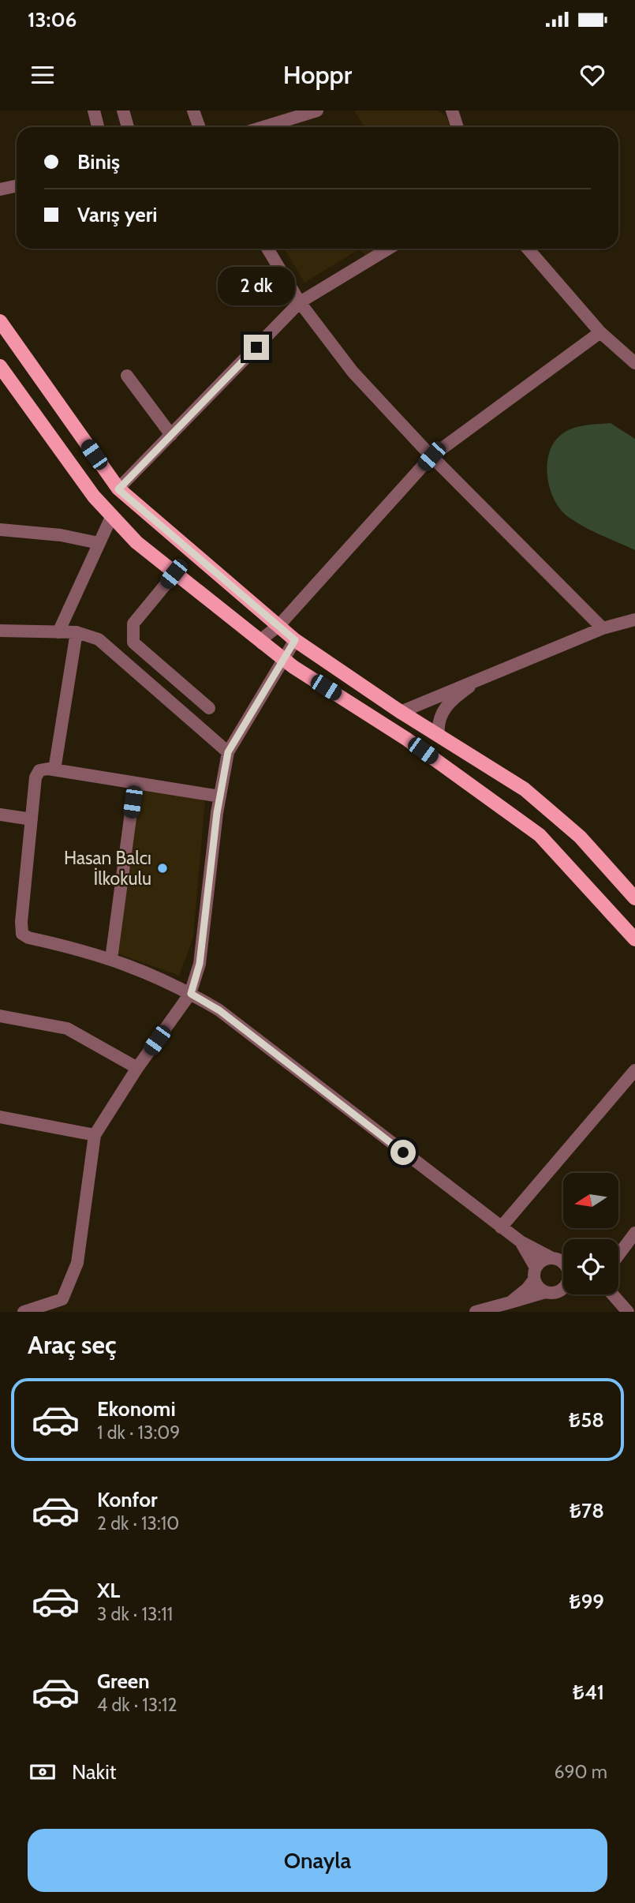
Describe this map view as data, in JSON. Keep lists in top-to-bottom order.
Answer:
{
  "places": ["Hasan Balcı İlkokulu"],
  "north": "left",
  "page": {
    "status": "13:06",
    "header": "Hoppr",
    "banner": ["Biniş", "Varış yeri"],
    "bubble": "2 dk",
    "heading": "Araç seç",
    "list": [
      {
        "name": "Ekonomi",
        "note": "1 dk · 13:09",
        "value": "₺58"
      },
      {
        "name": "Konfor",
        "note": "2 dk · 13:10",
        "value": "₺78"
      },
      {
        "name": "XL",
        "note": "3 dk · 13:11",
        "value": "₺99"
      },
      {
        "name": "Green",
        "note": "4 dk · 13:12",
        "value": "₺41"
      }
    ],
    "pay": ["Nakit", "690 m"],
    "buttons": "Onayla"
  }
}
